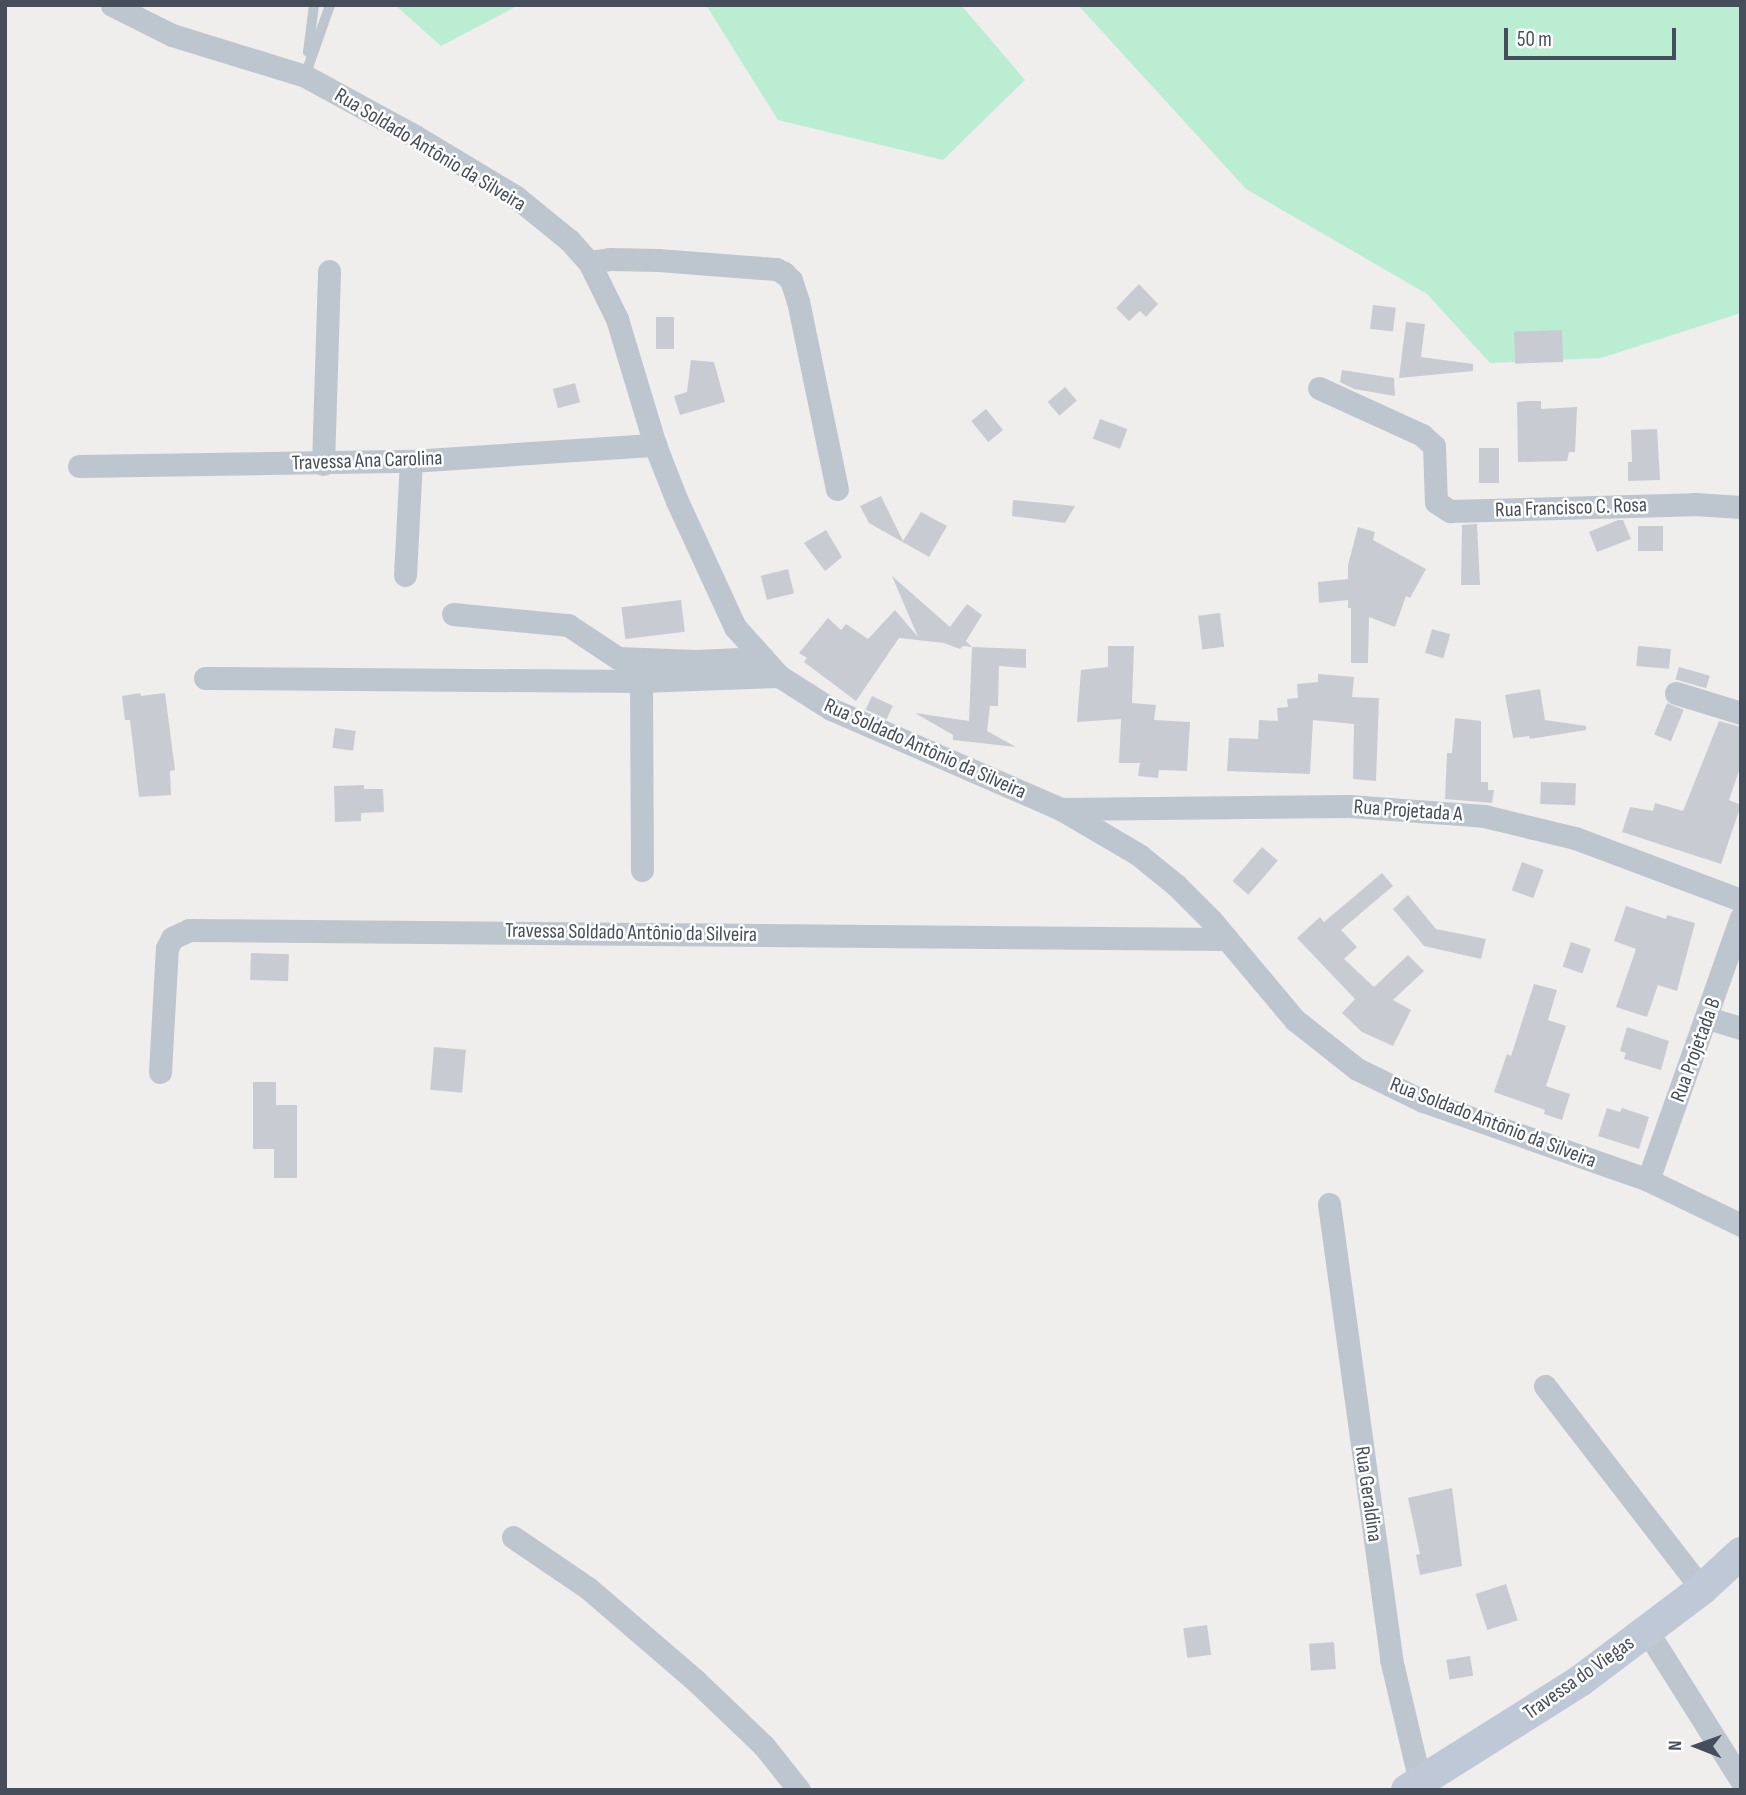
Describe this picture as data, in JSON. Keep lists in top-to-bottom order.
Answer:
{
  "streets": {
    "street": [
      "Rua Soldado Antônio da Silveira",
      "Travessa Ana Carolina",
      "Rua Francisco C. Rosa",
      "Rua Projetada A",
      "Travessa Soldado Antônio da Silveira",
      "Rua Projetada B",
      "Rua Geraldina",
      "Travessa do Viegas"
    ]
  },
  "crossings": [
    ["Rua Soldado Antônio da Silveira", "Travessa Ana Carolina"],
    ["Rua Soldado Antônio da Silveira", "Rua Projetada A"],
    ["Rua Soldado Antônio da Silveira", "Travessa Soldado Antônio da Silveira"],
    ["Rua Soldado Antônio da Silveira", "Rua Projetada B"],
    ["Rua Geraldina", "Travessa do Viegas"]
  ],
  "scale_bar": "50 m",
  "north": "left"
}
